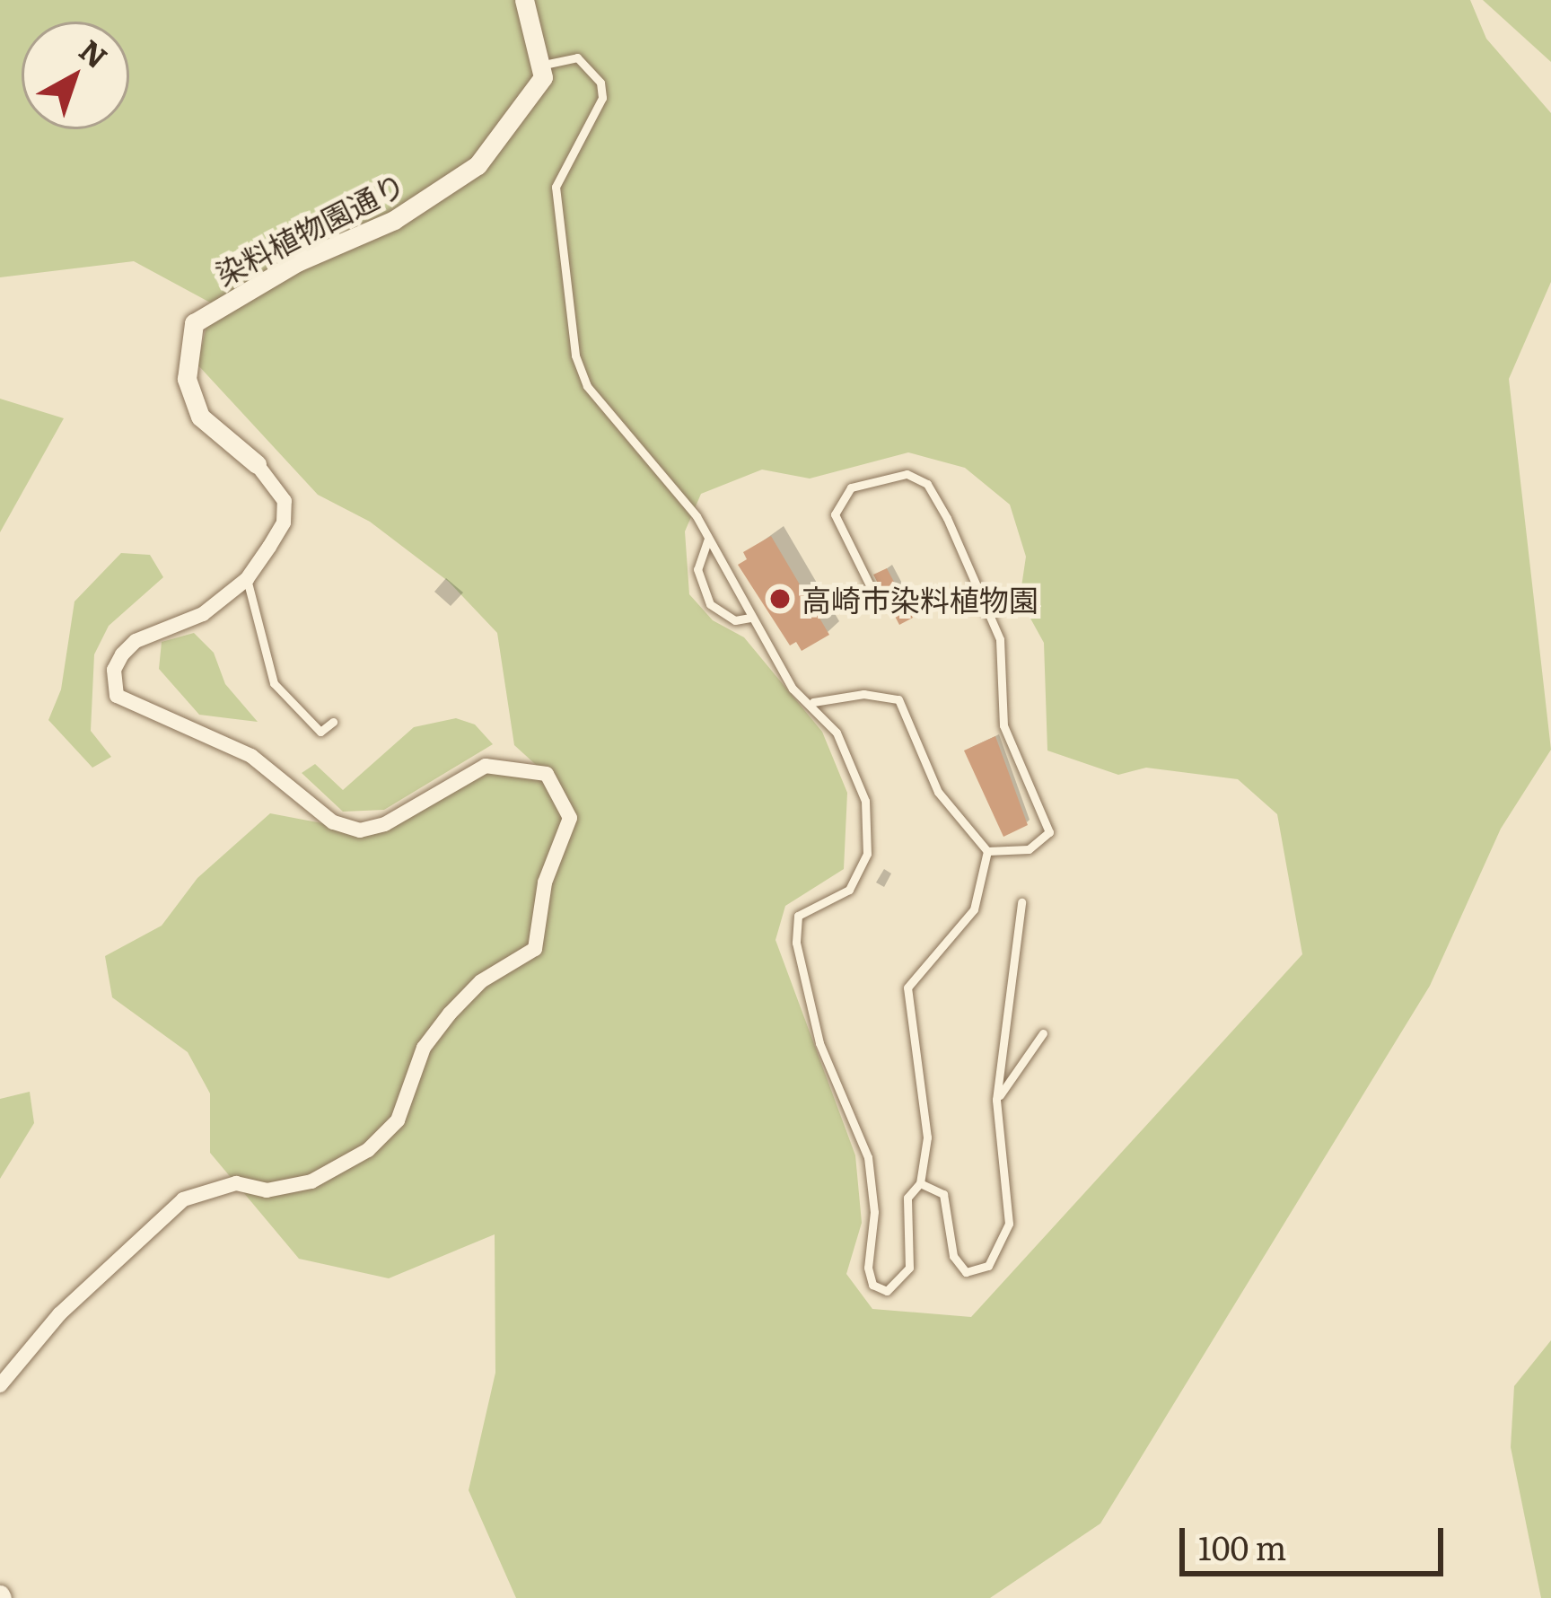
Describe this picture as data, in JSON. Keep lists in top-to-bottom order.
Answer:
{
  "streets": {
    "street": ["染料植物園通り"]
  },
  "places": ["高崎市染料植物園"],
  "scale_bar": "100 m",
  "north": "top right"
}
